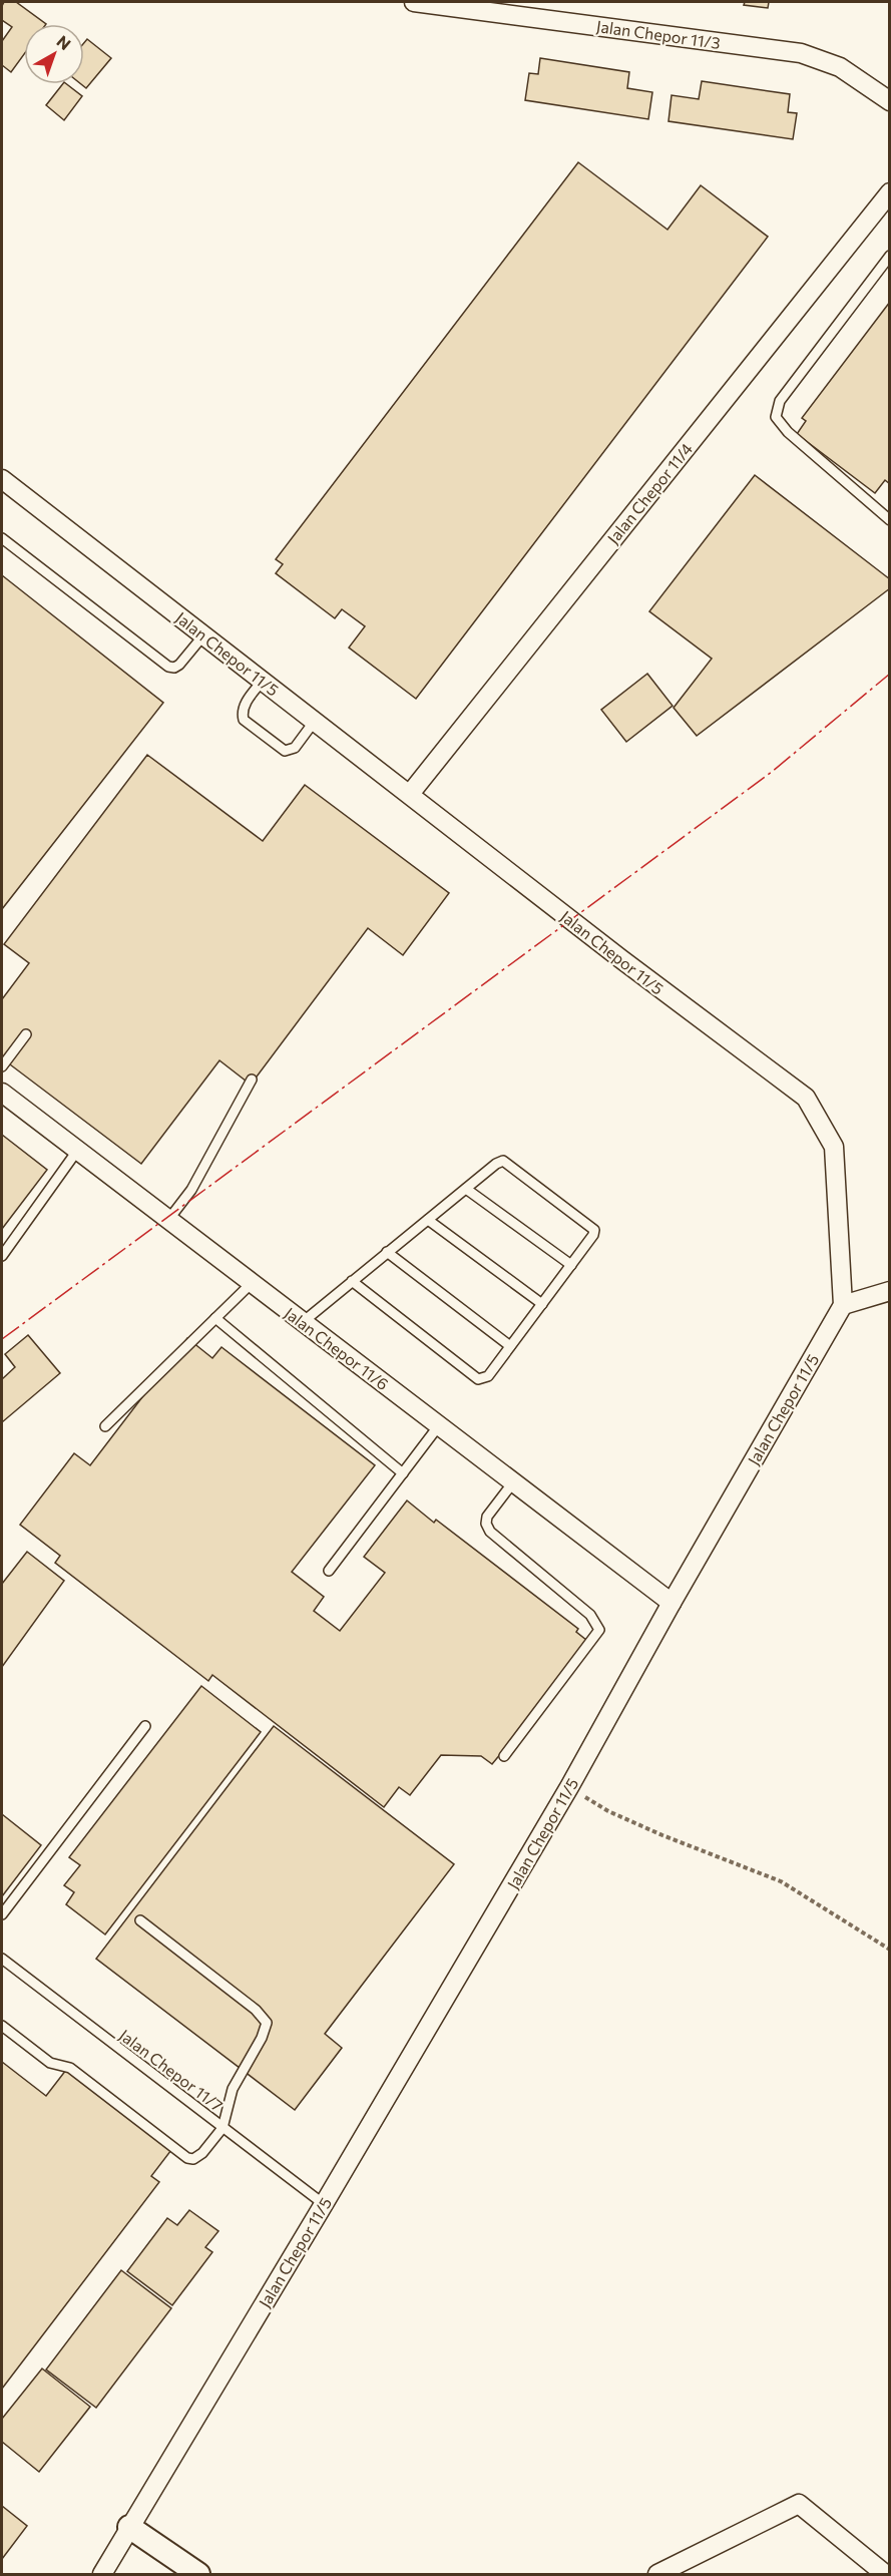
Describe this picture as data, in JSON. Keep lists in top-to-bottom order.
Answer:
{
  "streets": {
    "street": [
      "Jalan Chepor 11/3",
      "Jalan Chepor 11/4",
      "Jalan Chepor 11/5",
      "Jalan Chepor 11/6"
    ],
    "lane": ["Jalan Chepor 11/7"]
  },
  "crossings": [
    ["Jalan Chepor 11/4", "Jalan Chepor 11/5"],
    ["Jalan Chepor 11/5", "Jalan Chepor 11/6"],
    ["Jalan Chepor 11/5", "Jalan Chepor 11/7"]
  ],
  "north": "top right"
}
